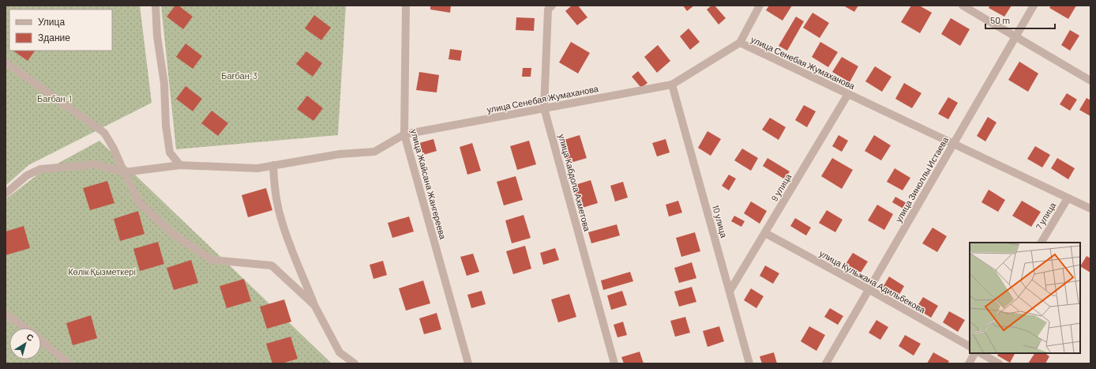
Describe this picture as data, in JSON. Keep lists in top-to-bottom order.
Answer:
{
  "streets": {
    "street": [
      "улица Сенебая Жумаханова",
      "улица Зиноллы Истаева",
      "улица Кабдола Ахметова",
      "улица Жайсана Жангереева",
      "9 улица",
      "7 улица",
      "10 улица",
      "улица Кульжана Адильбекова"
    ]
  },
  "crossings": [
    ["улица Сенебая Жумаханова", "улица Зиноллы Истаева"],
    ["улица Сенебая Жумаханова", "улица Кабдола Ахметова"],
    ["улица Сенебая Жумаханова", "улица Жайсана Жангереева"],
    ["улица Сенебая Жумаханова", "9 улица"],
    ["улица Сенебая Жумаханова", "7 улица"],
    ["улица Сенебая Жумаханова", "10 улица"],
    ["улица Зиноллы Истаева", "улица Кульжана Адильбекова"],
    ["9 улица", "10 улица"],
    ["9 улица", "улица Кульжана Адильбекова"]
  ],
  "parks": ["Бағбан-3", "Бағбан-1", "Көлік Қызметкері"],
  "legend": ["Улица", "Здание"],
  "scale_bar": "50 m",
  "north": "top right"
}
